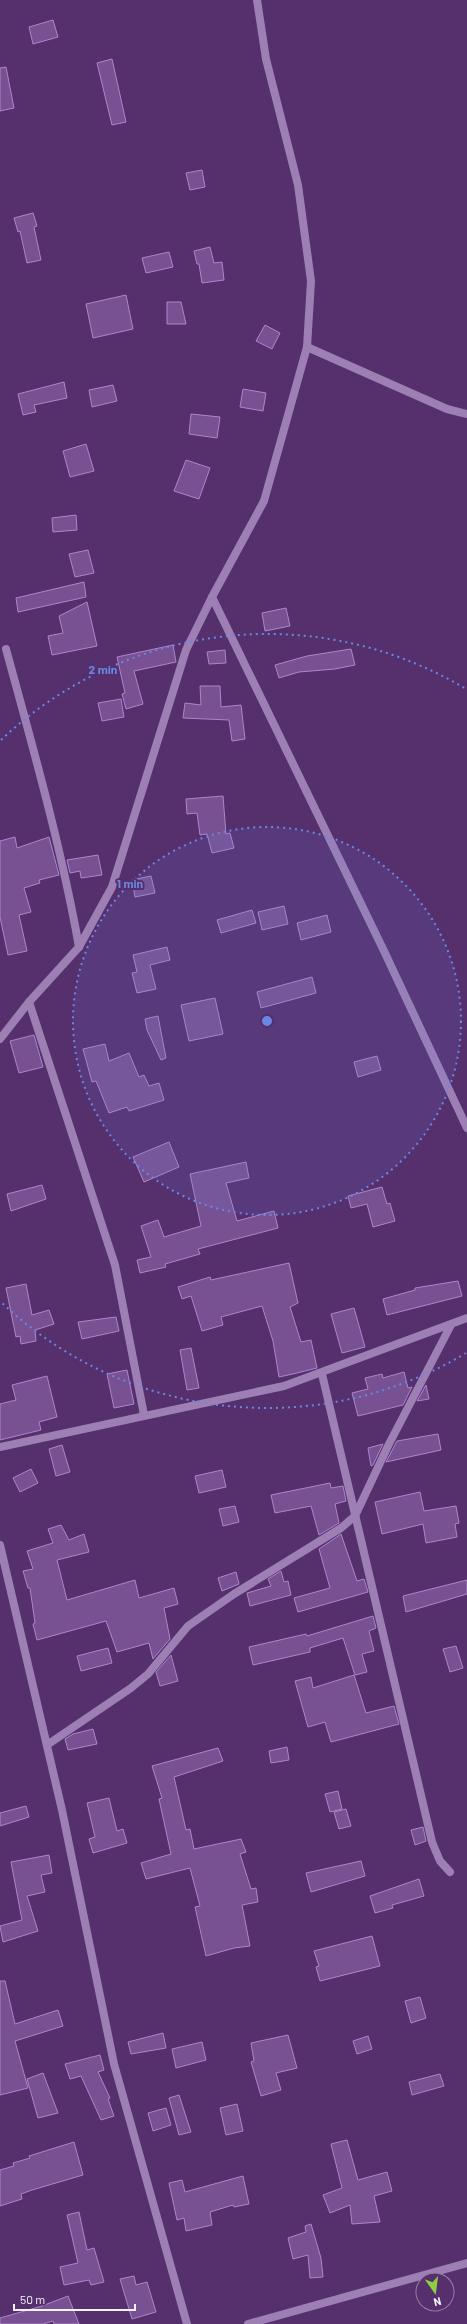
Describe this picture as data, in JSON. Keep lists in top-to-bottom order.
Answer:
{
  "scale_bar": "50 m",
  "north": "bottom",
  "rings": ["2 min", "1 min"]
}
